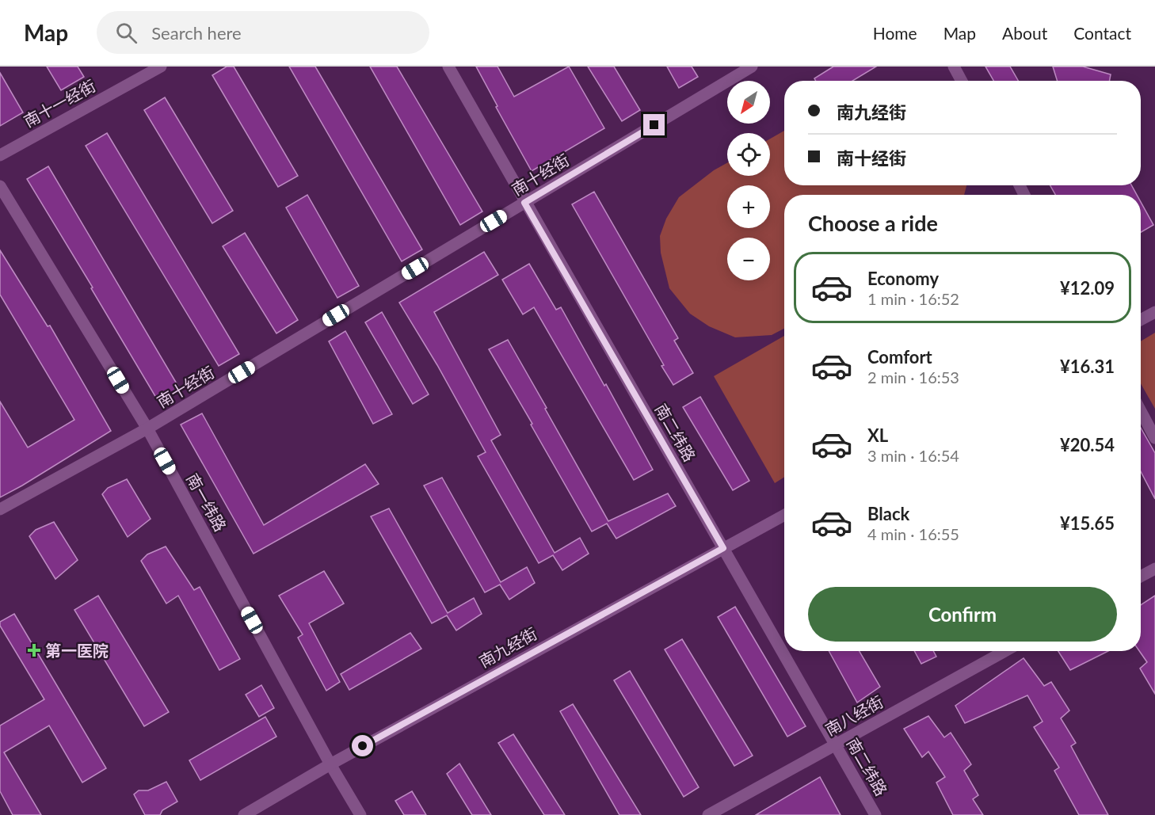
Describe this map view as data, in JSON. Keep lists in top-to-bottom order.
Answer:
{
  "streets": {
    "street": [
      "南十一经街",
      "南十经街",
      "南二纬路",
      "南一纬路",
      "南九经街",
      "南八经街"
    ]
  },
  "crossings": [
    ["南十经街", "南二纬路"],
    ["南十经街", "南一纬路"],
    ["南二纬路", "南九经街"],
    ["南二纬路", "南八经街"],
    ["南一纬路", "南九经街"]
  ],
  "places": {
    "health": ["第一医院"]
  },
  "north": "bottom left",
  "page": {
    "header": "Map",
    "search": "Search here",
    "nav": [
      "Home",
      "Map",
      "About",
      "Contact"
    ],
    "map_buttons": ["+", "−"],
    "banner": ["南九经街", "南十经街"],
    "heading": "Choose a ride",
    "list": [
      {
        "name": "Economy",
        "note": "1 min · 16:52",
        "value": "¥12.09"
      },
      {
        "name": "Comfort",
        "note": "2 min · 16:53",
        "value": "¥16.31"
      },
      {
        "name": "XL",
        "note": "3 min · 16:54",
        "value": "¥20.54"
      },
      {
        "name": "Black",
        "note": "4 min · 16:55",
        "value": "¥15.65"
      }
    ],
    "buttons": "Confirm"
  }
}
